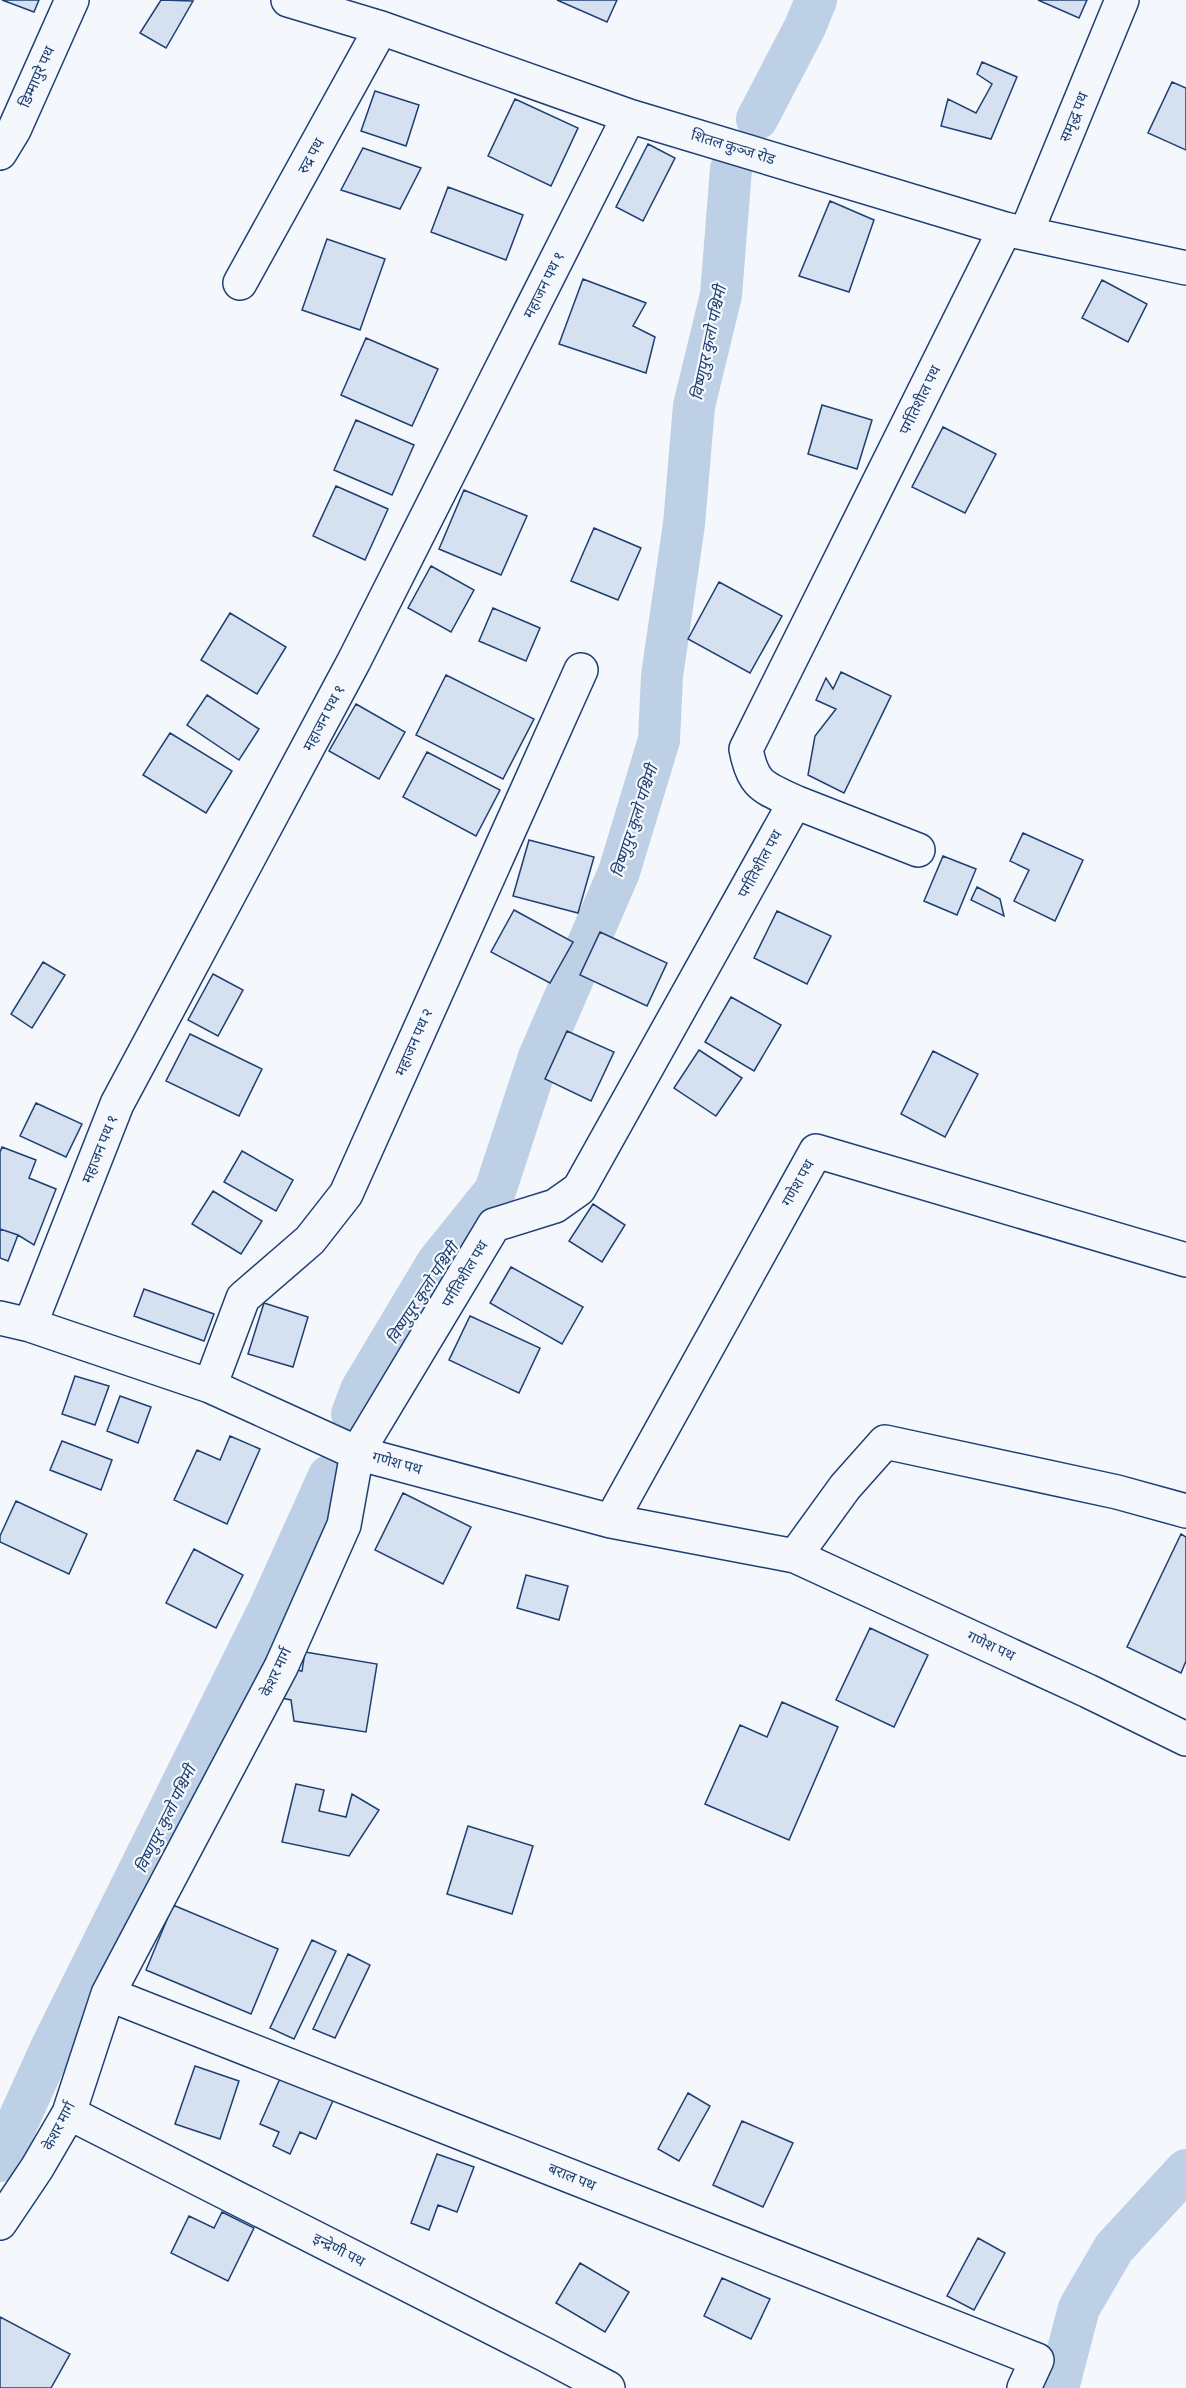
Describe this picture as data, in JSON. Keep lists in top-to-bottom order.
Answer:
{
  "streets": {
    "street": [
      "डिम्मापुरे पथ",
      "समृद्ध पथ",
      "शितल कुञ्ज रोड",
      "रुद्र पथ",
      "महाजन पथ १",
      "पर्गतिशील पथ",
      "महाजन पथ २",
      "गणेश पथ",
      "केशर मार्ग",
      "बराल पथ",
      "इन्द्रेणी पथ"
    ]
  },
  "crossings": [
    ["समृद्ध पथ", "शितल कुञ्ज रोड"],
    ["समृद्ध पथ", "पर्गतिशील पथ"],
    ["शितल कुञ्ज रोड", "रुद्र पथ"],
    ["शितल कुञ्ज रोड", "महाजन पथ १"],
    ["शितल कुञ्ज रोड", "पर्गतिशील पथ"],
    ["पर्गतिशील पथ", "गणेश पथ"],
    ["पर्गतिशील पथ", "केशर मार्ग"],
    ["गणेश पथ", "केशर मार्ग"],
    ["केशर मार्ग", "बराल पथ"],
    ["केशर मार्ग", "इन्द्रेणी पथ"]
  ],
  "water": ["विष्णुपुर कुलो पश्चिमी"]
}
